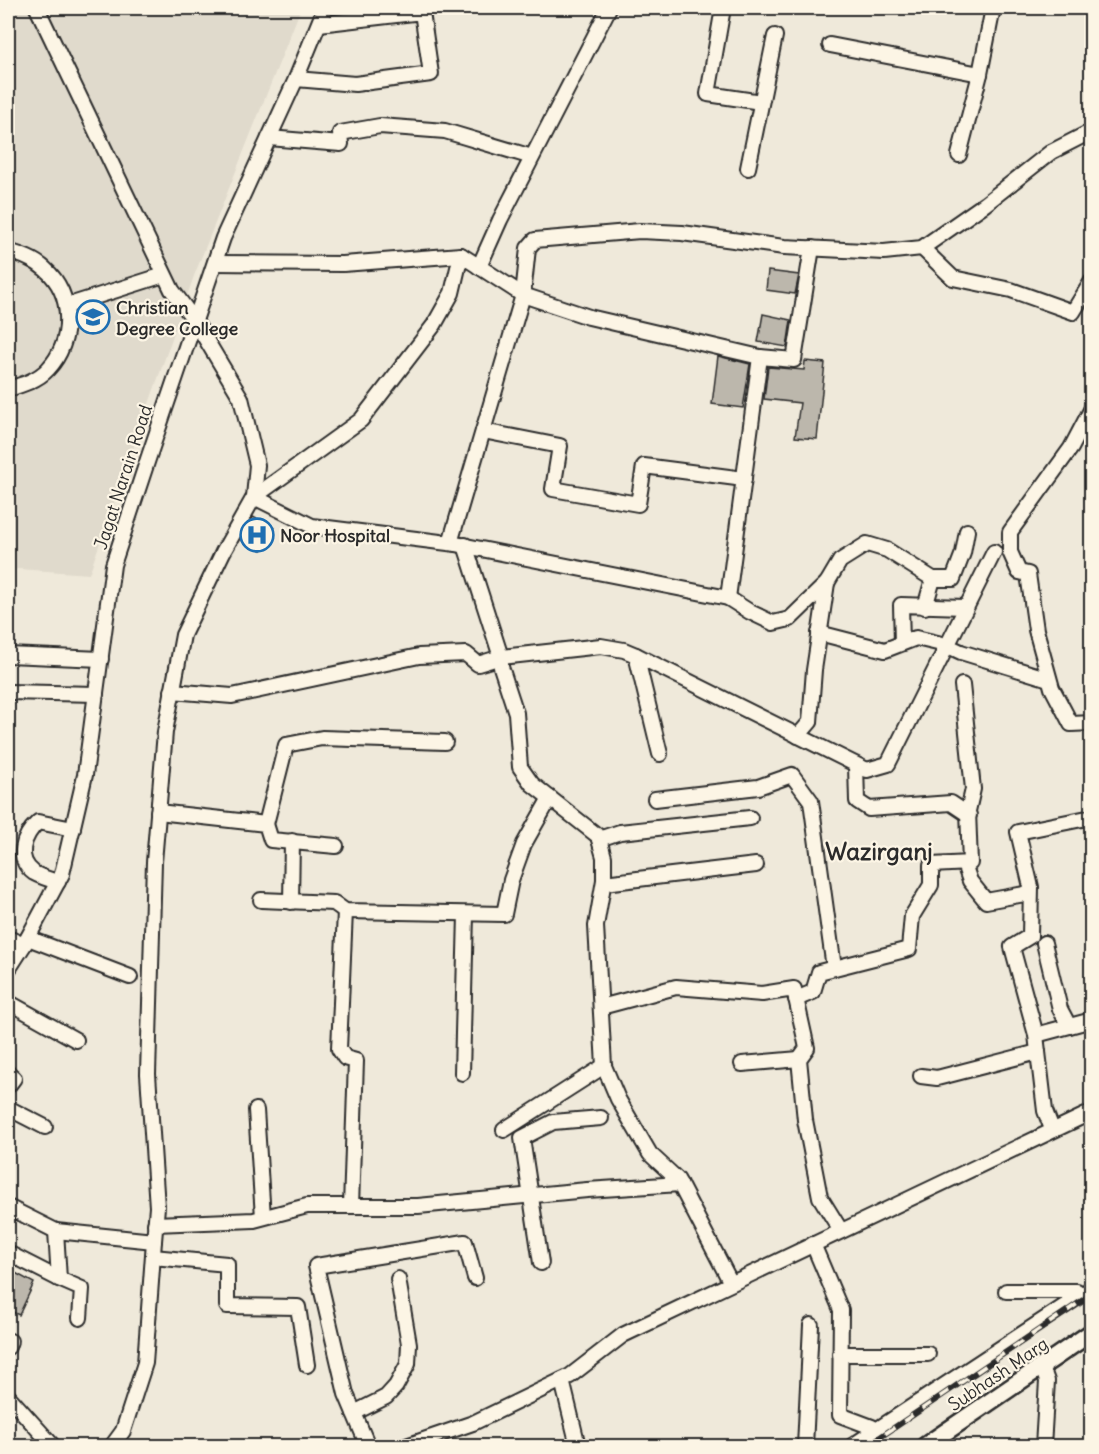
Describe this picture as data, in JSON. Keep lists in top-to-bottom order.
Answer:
{
  "streets": {
    "main road": ["Subhash Marg"],
    "street": ["Jagat Narain Road"]
  },
  "districts": ["Wazirganj"],
  "places": {
    "school or university": ["Christian Degree College"],
    "hospital": ["Noor Hospital"]
  }
}
